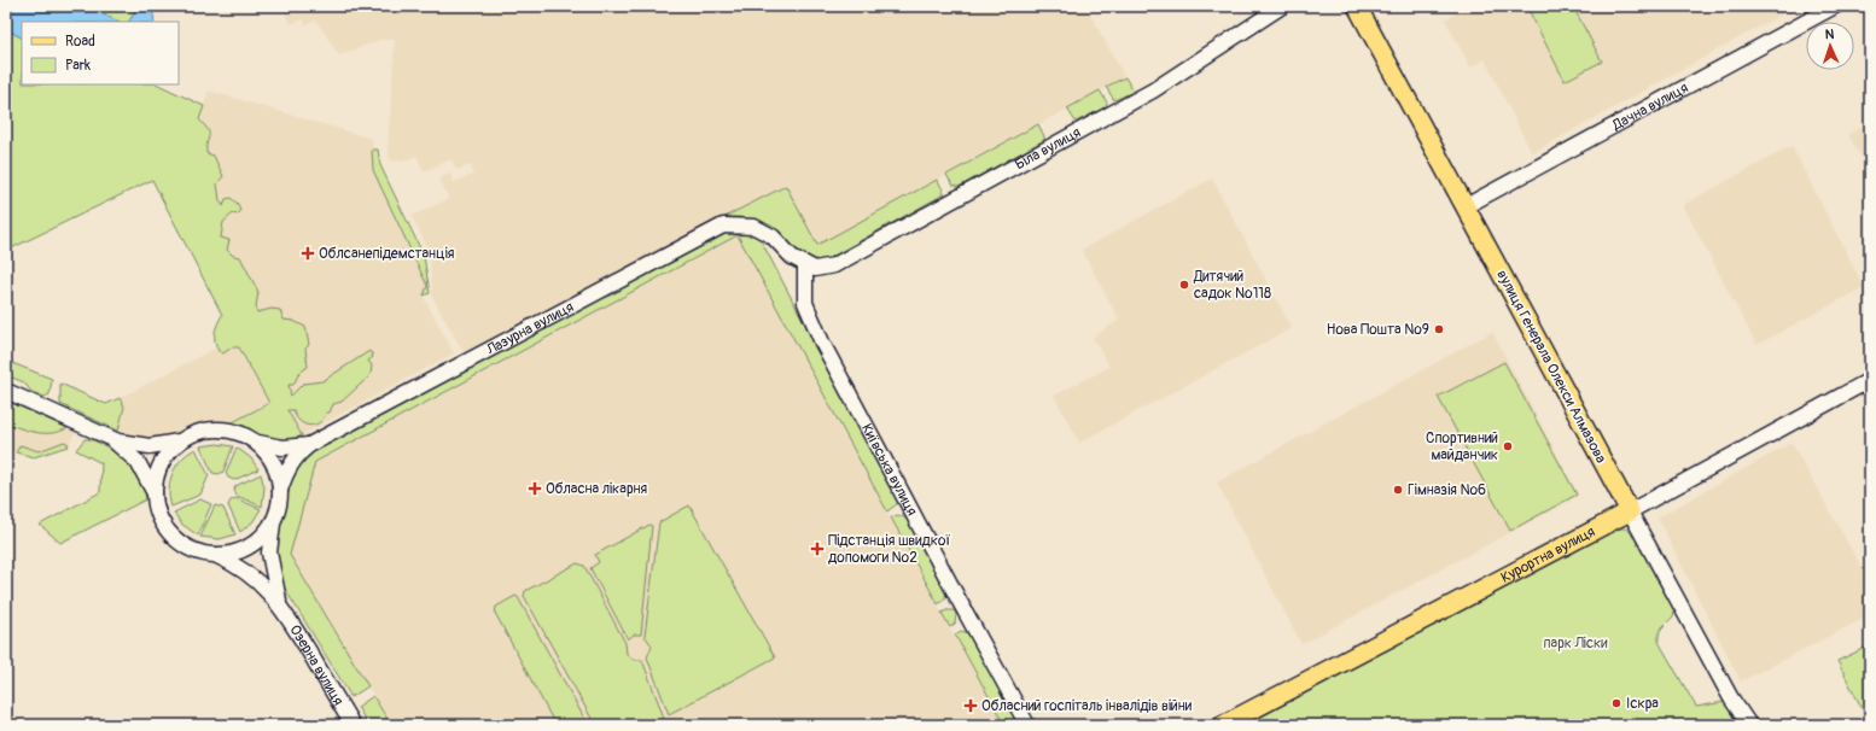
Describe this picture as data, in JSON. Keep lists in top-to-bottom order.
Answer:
{
  "streets": {
    "main road": ["вулиця Генерала Олекси Алмазова", "Курортна вулиця"],
    "street": [
      "Дачна вулиця",
      "Біла вулиця",
      "Лазурна вулиця",
      "Київська вулиця",
      "Озерна вулиця"
    ]
  },
  "crossings": [
    ["Дачна вулиця", "вулиця Генерала Олекси Алмазова"],
    ["Біла вулиця", "Лазурна вулиця"],
    ["Біла вулиця", "Київська вулиця"],
    ["Лазурна вулиця", "Київська вулиця"],
    ["Лазурна вулиця", "Озерна вулиця"],
    ["вулиця Генерала Олекси Алмазова", "Курортна вулиця"]
  ],
  "parks": ["парк Ліски"],
  "places": {
    "health": [
      "Облсанепідемстанція",
      "Обласна лікарня",
      "Підстанція швидкої допомоги №2",
      "Обласний госпіталь інвалідів війни"
    ],
    "other": [
      "Дитячий садок №118",
      "Нова Пошта №9",
      "Спортивний майданчик",
      "Гімназія №6",
      "Іскра"
    ]
  },
  "legend": ["Road", "Park"],
  "north": "top"
}
